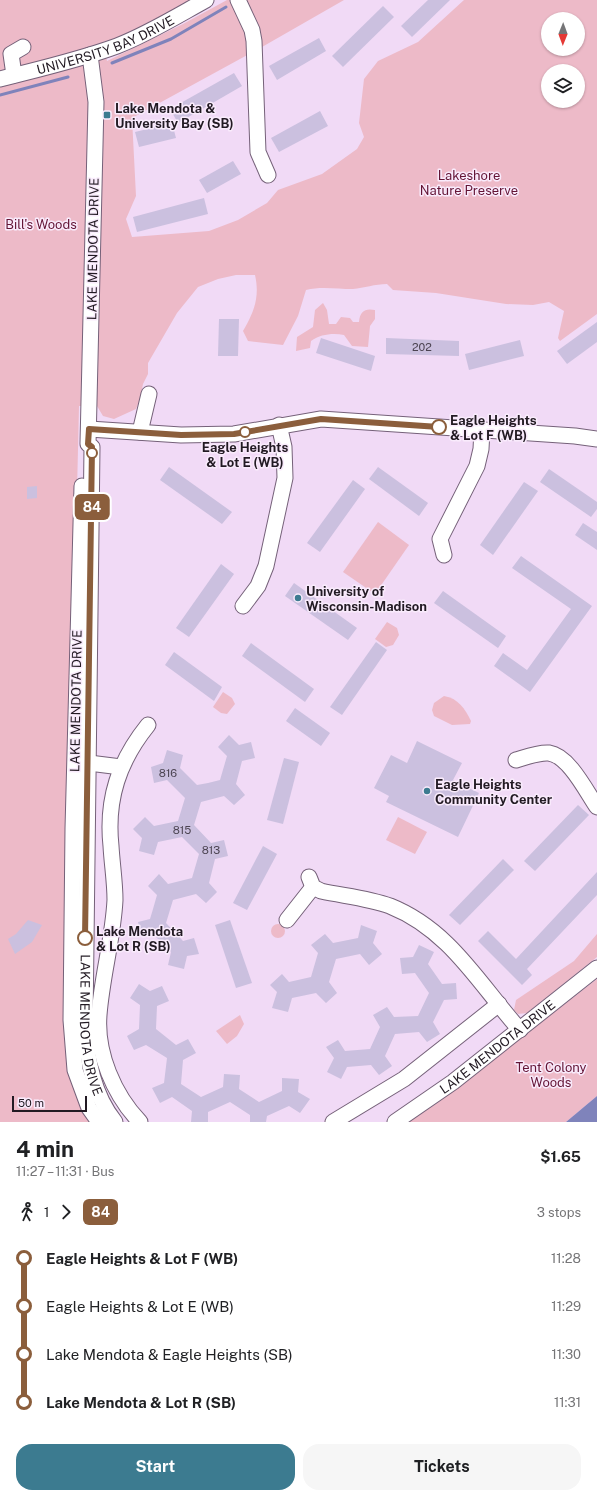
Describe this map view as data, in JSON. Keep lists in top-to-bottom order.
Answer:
{
  "streets": {
    "street": ["UNIVERSITY BAY DRIVE", "LAKE MENDOTA DRIVE"]
  },
  "crossings": [
    ["UNIVERSITY BAY DRIVE", "LAKE MENDOTA DRIVE"]
  ],
  "parks": ["Lakeshore Nature Preserve", "Bill's Woods", "Tent Colony Woods"],
  "places": {
    "transit": ["Lake Mendota & University Bay (SB)"],
    "other": [
      "Eagle Heights & Lot F (WB)",
      "Eagle Heights & Lot E (WB)",
      "University of Wisconsin-Madison",
      "Eagle Heights Community Center",
      "Lake Mendota & Lot R (SB)"
    ]
  },
  "lines": ["bus line 84"],
  "house_numbers": [
    "202",
    "816",
    "815",
    "813"
  ],
  "scale_bar": "50 m",
  "north": "bottom",
  "page": {
    "on_map": "84",
    "scale": "50 m",
    "heading": ["4 min", "11:27 – 11:31 · Bus", "$1.65"],
    "legs": ["1", "84", "3 stops"],
    "list": [
      {
        "name": "Eagle Heights & Lot F (WB)",
        "value": "11:28"
      },
      {
        "name": "Eagle Heights & Lot E (WB)",
        "value": "11:29"
      },
      {
        "name": "Lake Mendota & Eagle Heights (SB)",
        "value": "11:30"
      },
      {
        "name": "Lake Mendota & Lot R (SB)",
        "value": "11:31"
      }
    ],
    "buttons": ["Start", "Tickets"]
  }
}
